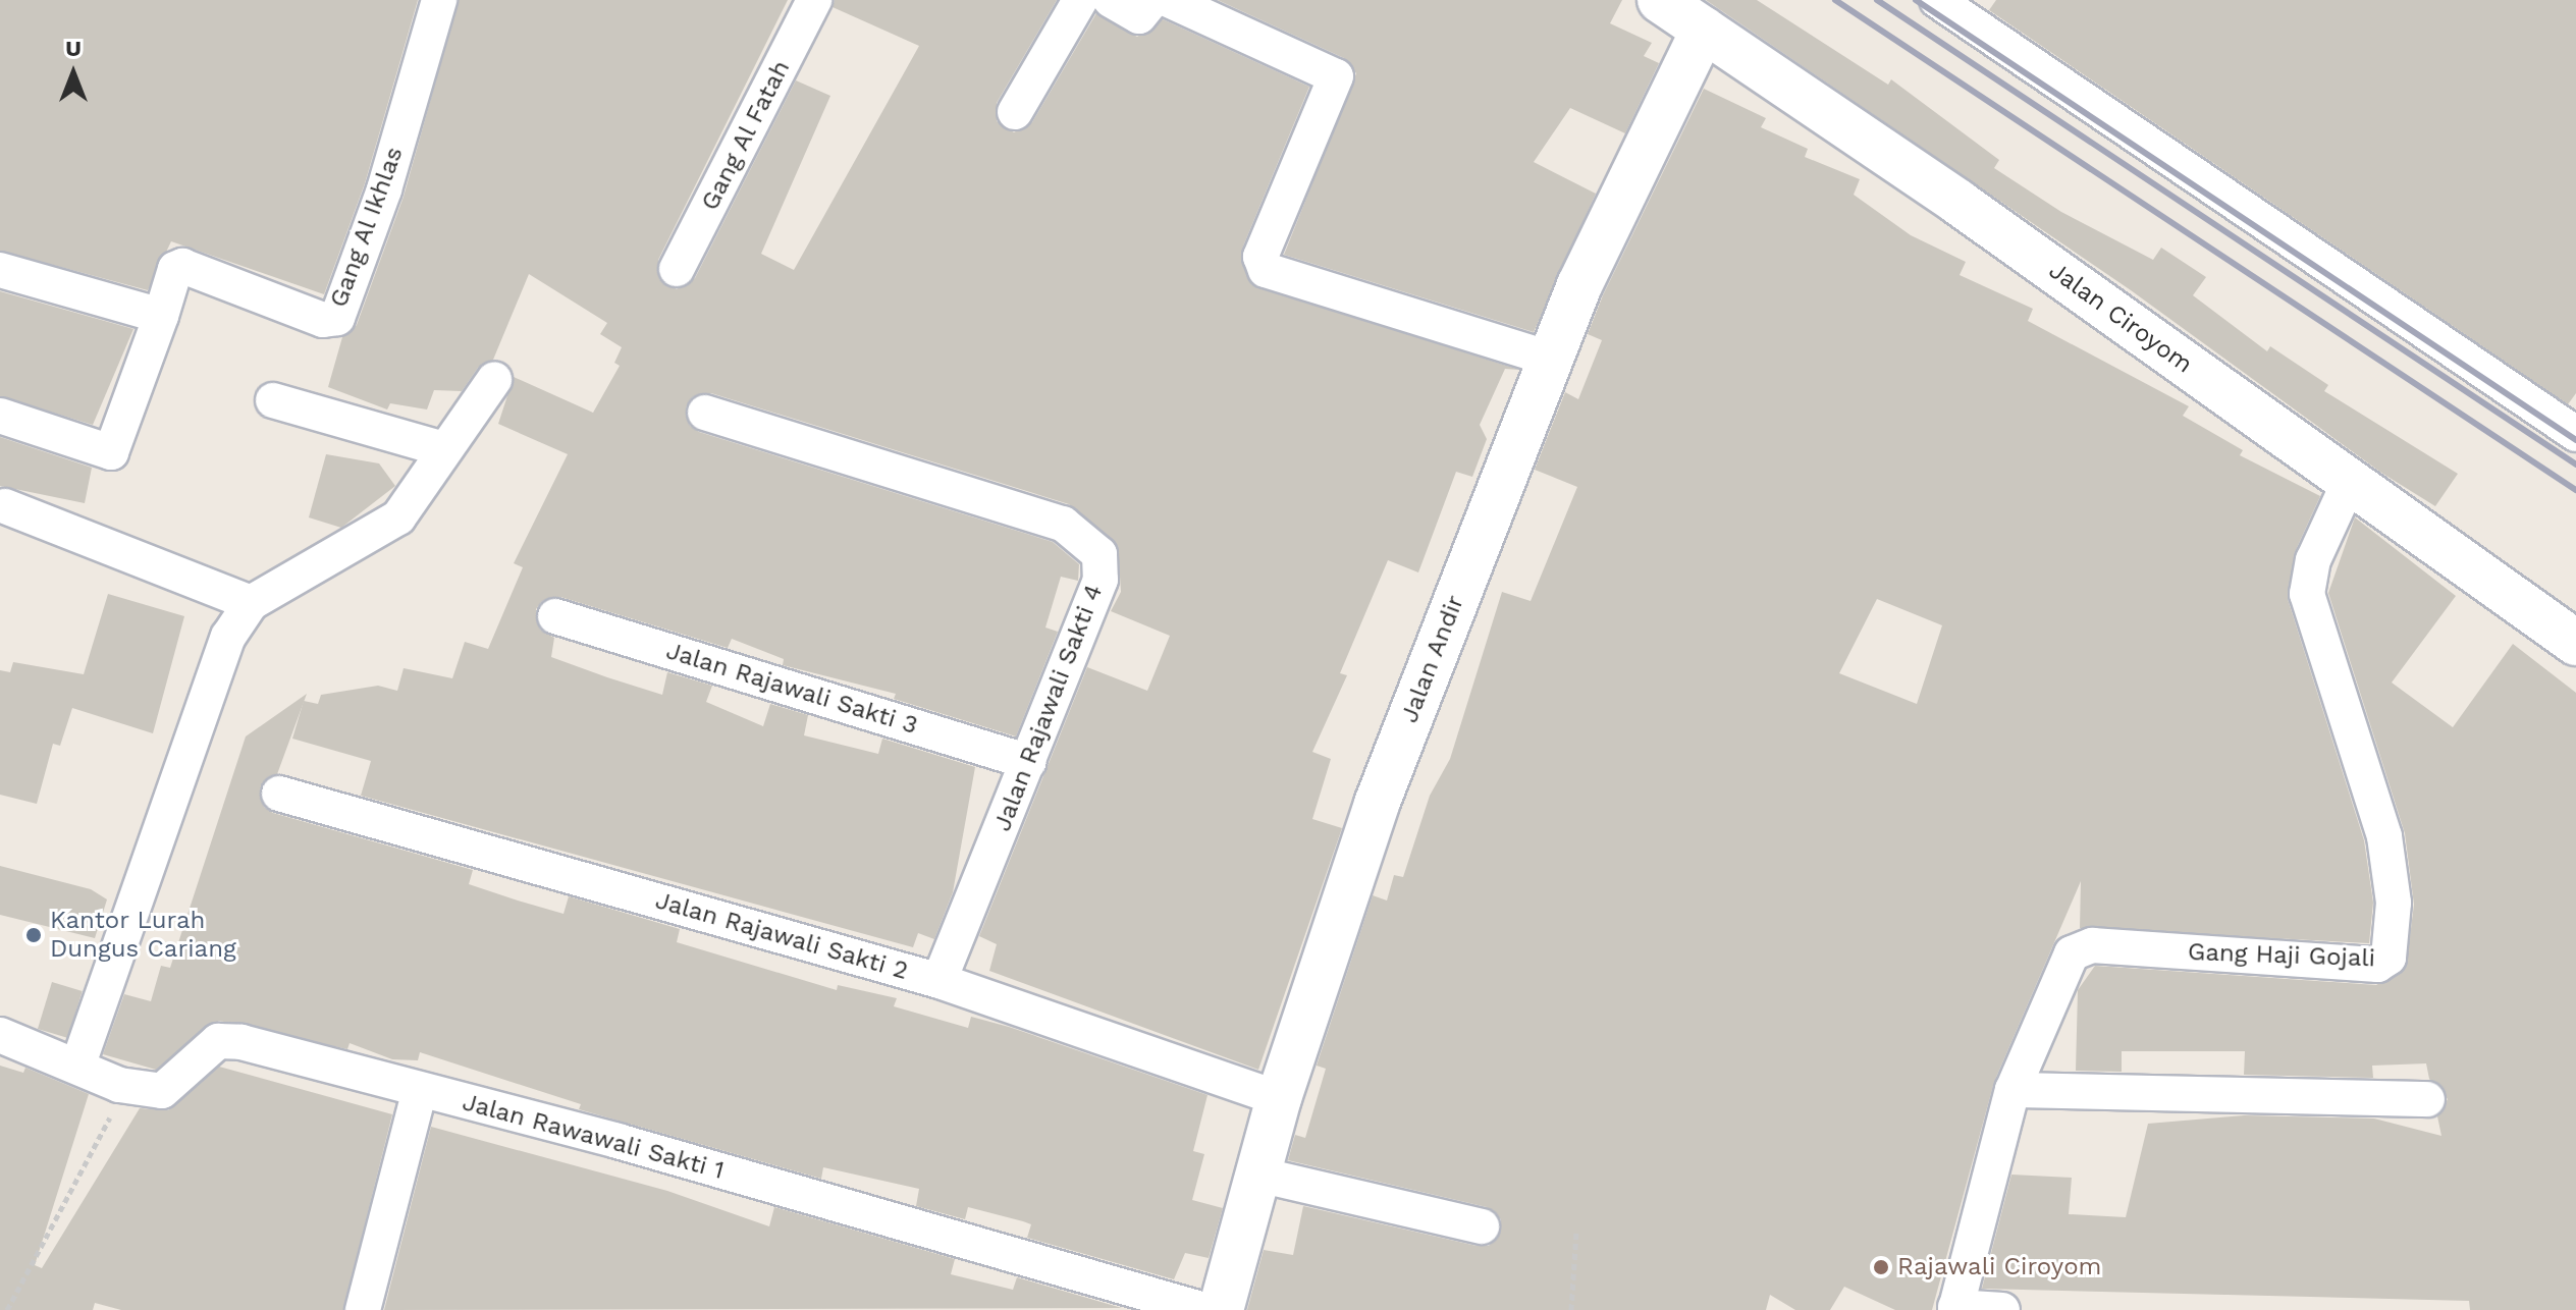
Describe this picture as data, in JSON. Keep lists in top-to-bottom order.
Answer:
{
  "streets": {
    "street": [
      "Gang Al Fatah",
      "Gang Al Ikhlas",
      "Jalan Ciroyom",
      "Jalan Andir",
      "Jalan Rajawali Sakti 3",
      "Jalan Rajawali Sakti 4",
      "Jalan Rajawali Sakti 2",
      "Gang Haji Gojali",
      "Jalan Rawawali Sakti 1"
    ]
  },
  "crossings": [
    ["Jalan Ciroyom", "Jalan Andir"],
    ["Jalan Ciroyom", "Gang Haji Gojali"],
    ["Jalan Andir", "Jalan Rajawali Sakti 2"],
    ["Jalan Rajawali Sakti 3", "Jalan Rajawali Sakti 4"],
    ["Jalan Rajawali Sakti 4", "Jalan Rajawali Sakti 2"]
  ],
  "places": ["Kantor Lurah Dungus Cariang", "Rajawali Ciroyom"],
  "north": "top"
}
